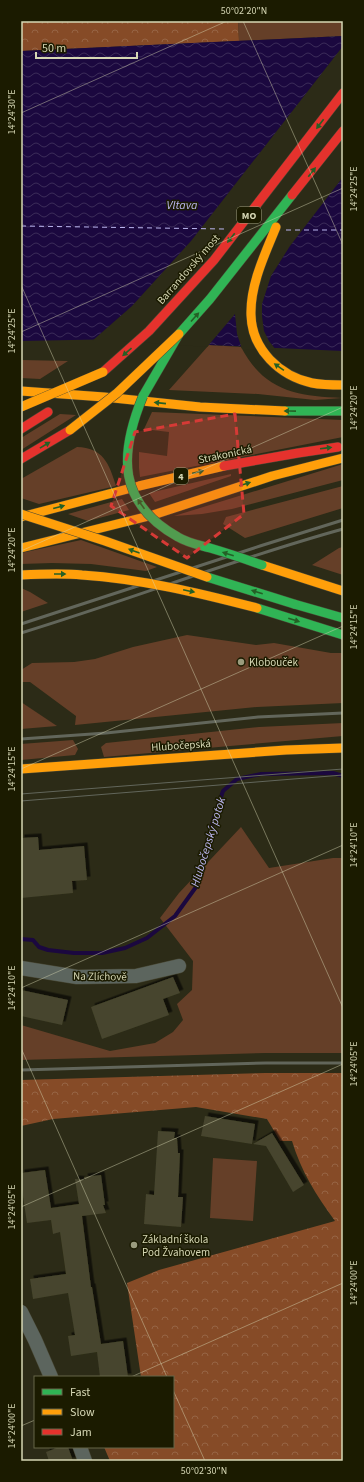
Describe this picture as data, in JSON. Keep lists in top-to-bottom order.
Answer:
{
  "streets": {
    "main road": [
      "MO",
      "Barrandovský most",
      "Strakonická",
      "4",
      "Hlubočepská"
    ],
    "street": ["Na Zlíchově"]
  },
  "water": ["Vltava", "Hlubočepský potok"],
  "places": ["Klobouček", "Základní škola Pod Žvahovem"],
  "legend": ["Fast", "Slow", "Jam"],
  "scale_bar": "50 m",
  "coordinates": [
    "50°02'20\"N",
    "14°24'30\"E",
    "14°24'25\"E",
    "14°24'20\"E",
    "14°24'15\"E",
    "14°24'10\"E",
    "14°24'05\"E",
    "14°24'00\"E",
    "50°02'30\"N"
  ]
}
